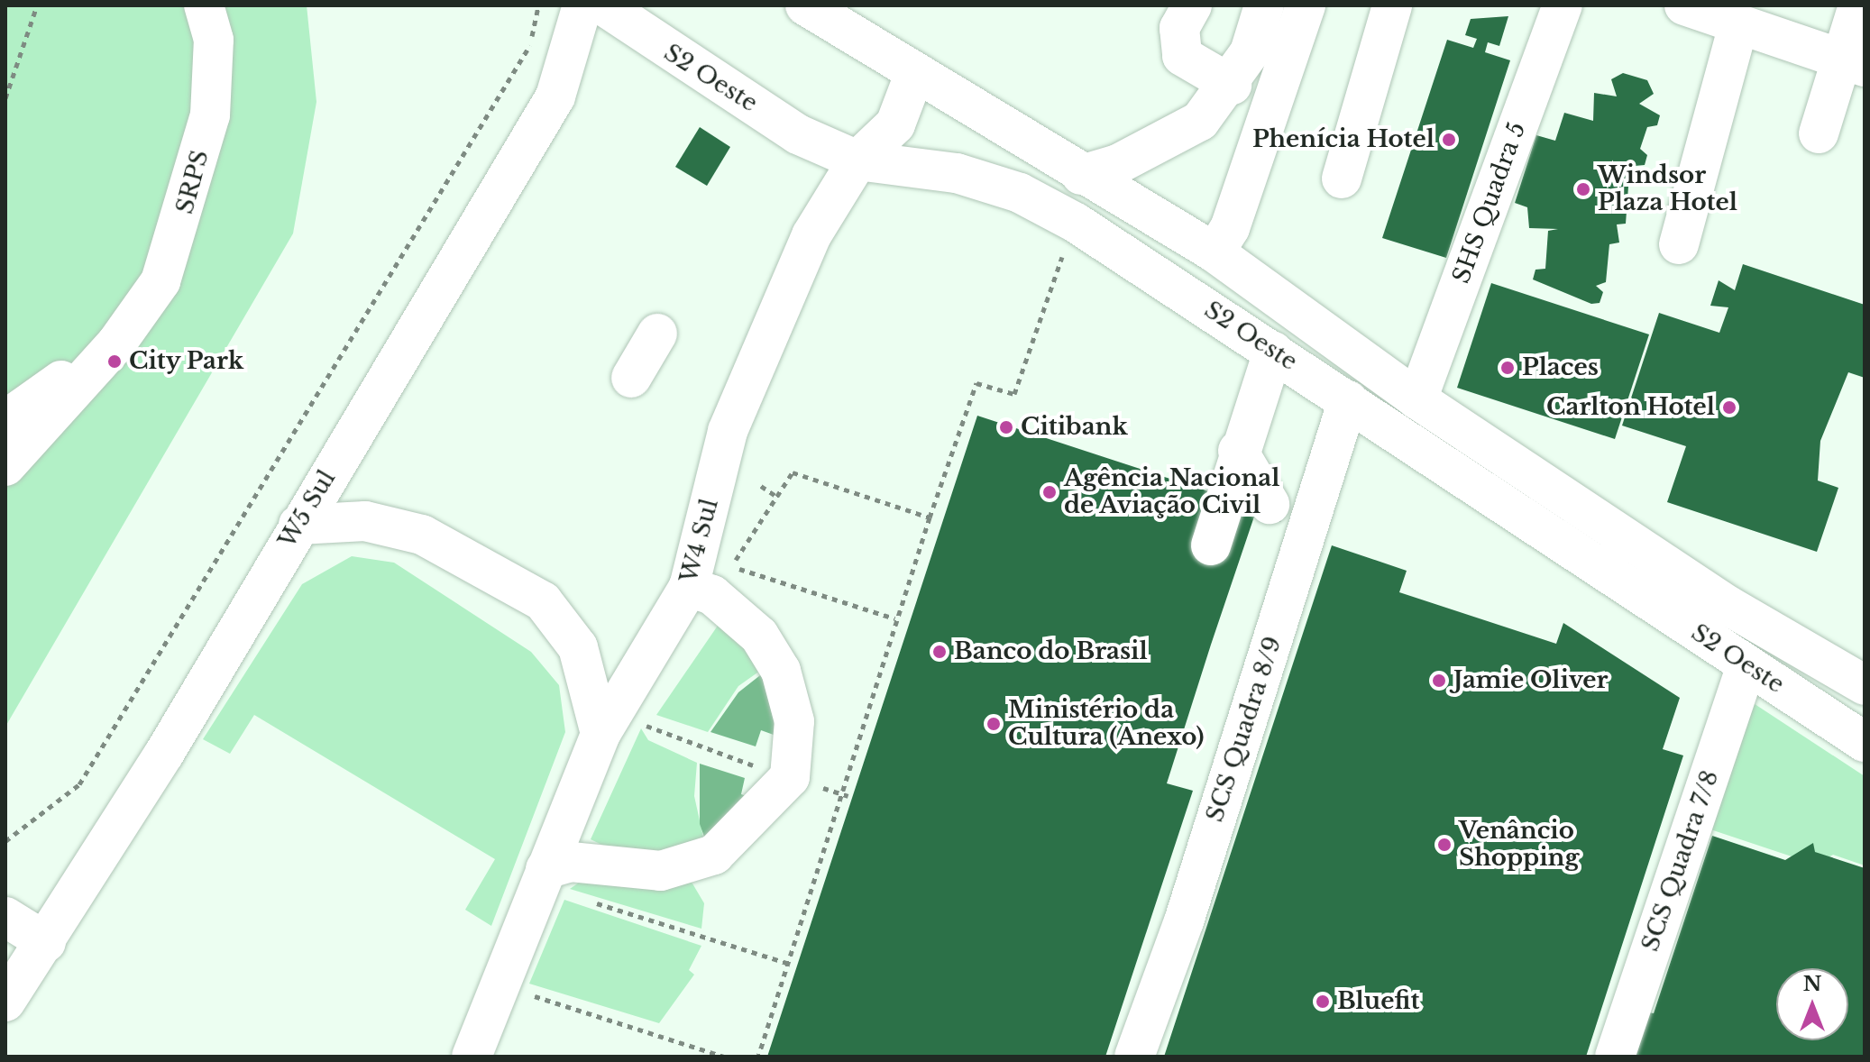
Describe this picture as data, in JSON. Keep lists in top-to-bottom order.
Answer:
{
  "streets": {
    "main road": [
      "S2 Oeste",
      "SRPS",
      "SHS Quadra 5",
      "W5 Sul",
      "W4 Sul",
      "SCS Quadra 8/9",
      "SCS Quadra 7/8"
    ]
  },
  "crossings": [
    ["S2 Oeste", "SHS Quadra 5"],
    ["S2 Oeste", "W4 Sul"],
    ["S2 Oeste", "SCS Quadra 8/9"],
    ["S2 Oeste", "SCS Quadra 7/8"]
  ],
  "places": [
    "Phenícia Hotel",
    "Windsor Plaza Hotel",
    "City Park",
    "Places",
    "Carlton Hotel",
    "Citibank",
    "Agência Nacional de Aviação Civil",
    "Banco do Brasil",
    "Jamie Oliver",
    "Ministério da Cultura (Anexo)",
    "Venâncio Shopping",
    "Bluefit"
  ],
  "north": "top"
}
